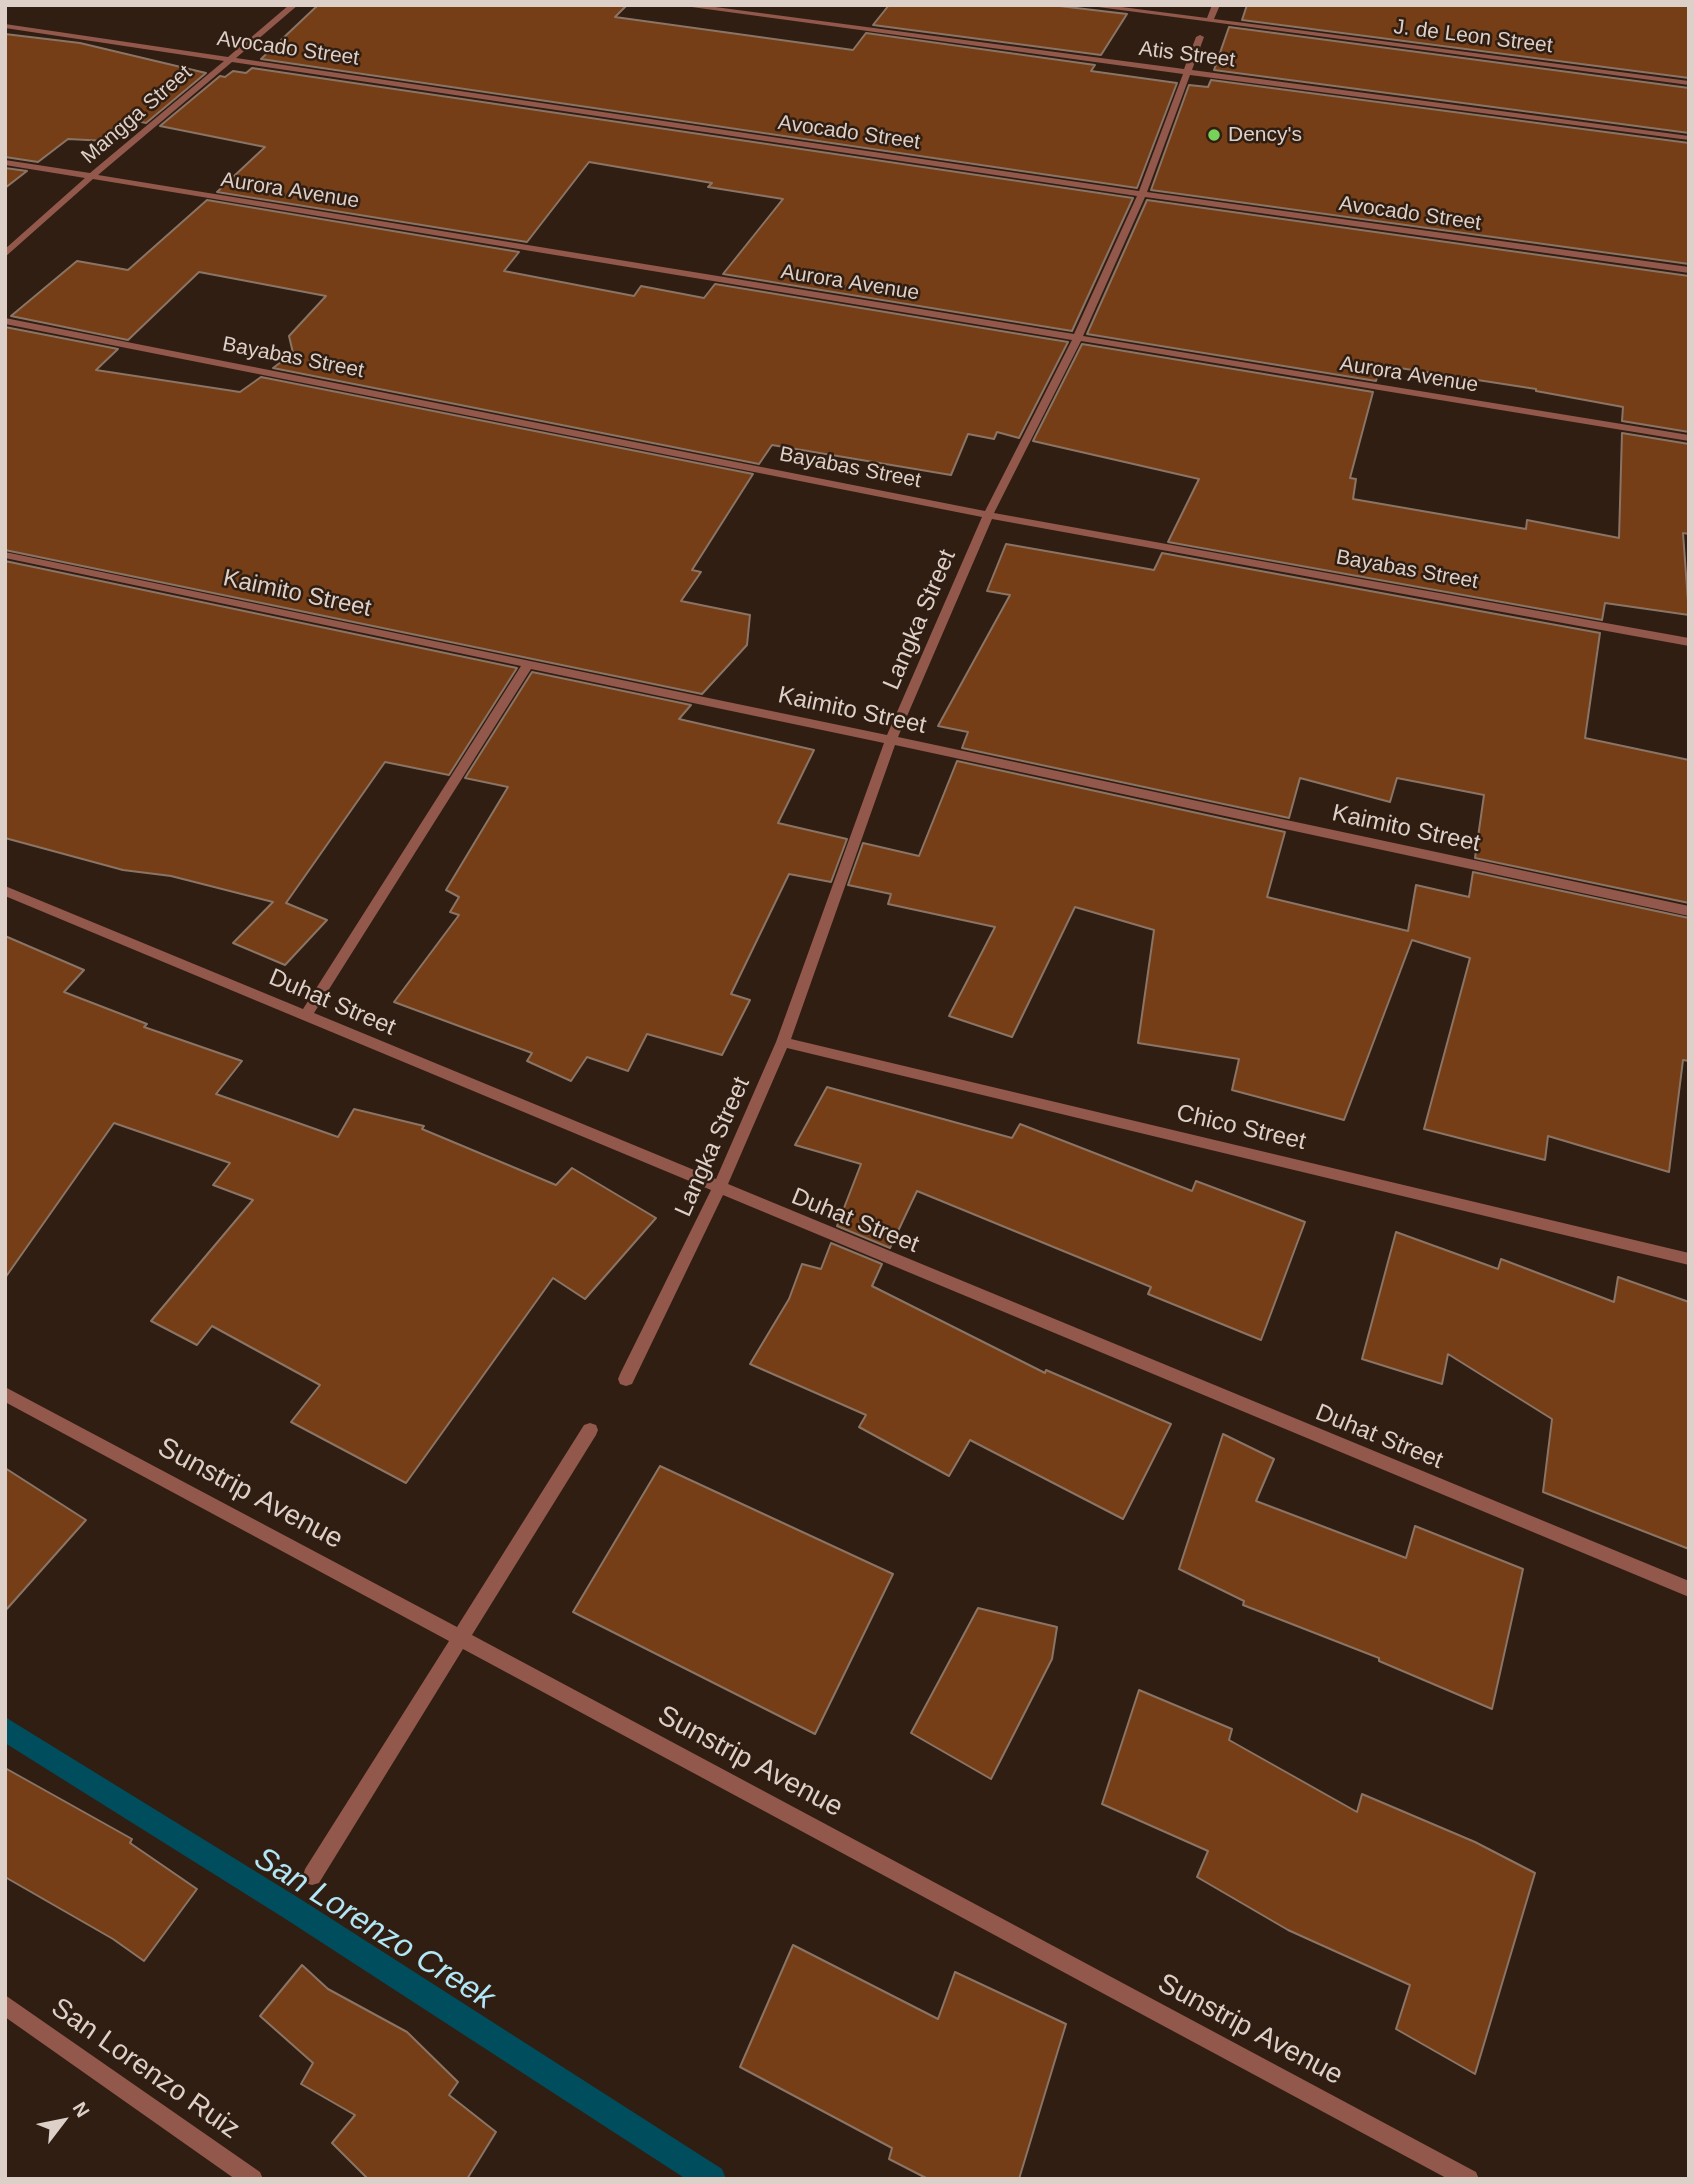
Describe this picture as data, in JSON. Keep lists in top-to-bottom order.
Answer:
{
  "streets": {
    "street": [
      "J. de Leon Street",
      "Avocado Street",
      "Atis Street",
      "Mangga Street",
      "Aurora Avenue",
      "Bayabas Street",
      "Kaimito Street",
      "Langka Street",
      "Duhat Street",
      "Chico Street",
      "Sunstrip Avenue",
      "San Lorenzo Ruiz"
    ]
  },
  "crossings": [
    ["Avocado Street", "Mangga Street"],
    ["Avocado Street", "Langka Street"],
    ["Atis Street", "Langka Street"],
    ["Mangga Street", "Aurora Avenue"],
    ["Aurora Avenue", "Langka Street"],
    ["Bayabas Street", "Langka Street"],
    ["Kaimito Street", "Langka Street"],
    ["Langka Street", "Duhat Street"],
    ["Langka Street", "Chico Street"]
  ],
  "water": ["San Lorenzo Creek"],
  "places": ["Dency's"],
  "north": "top right"
}
